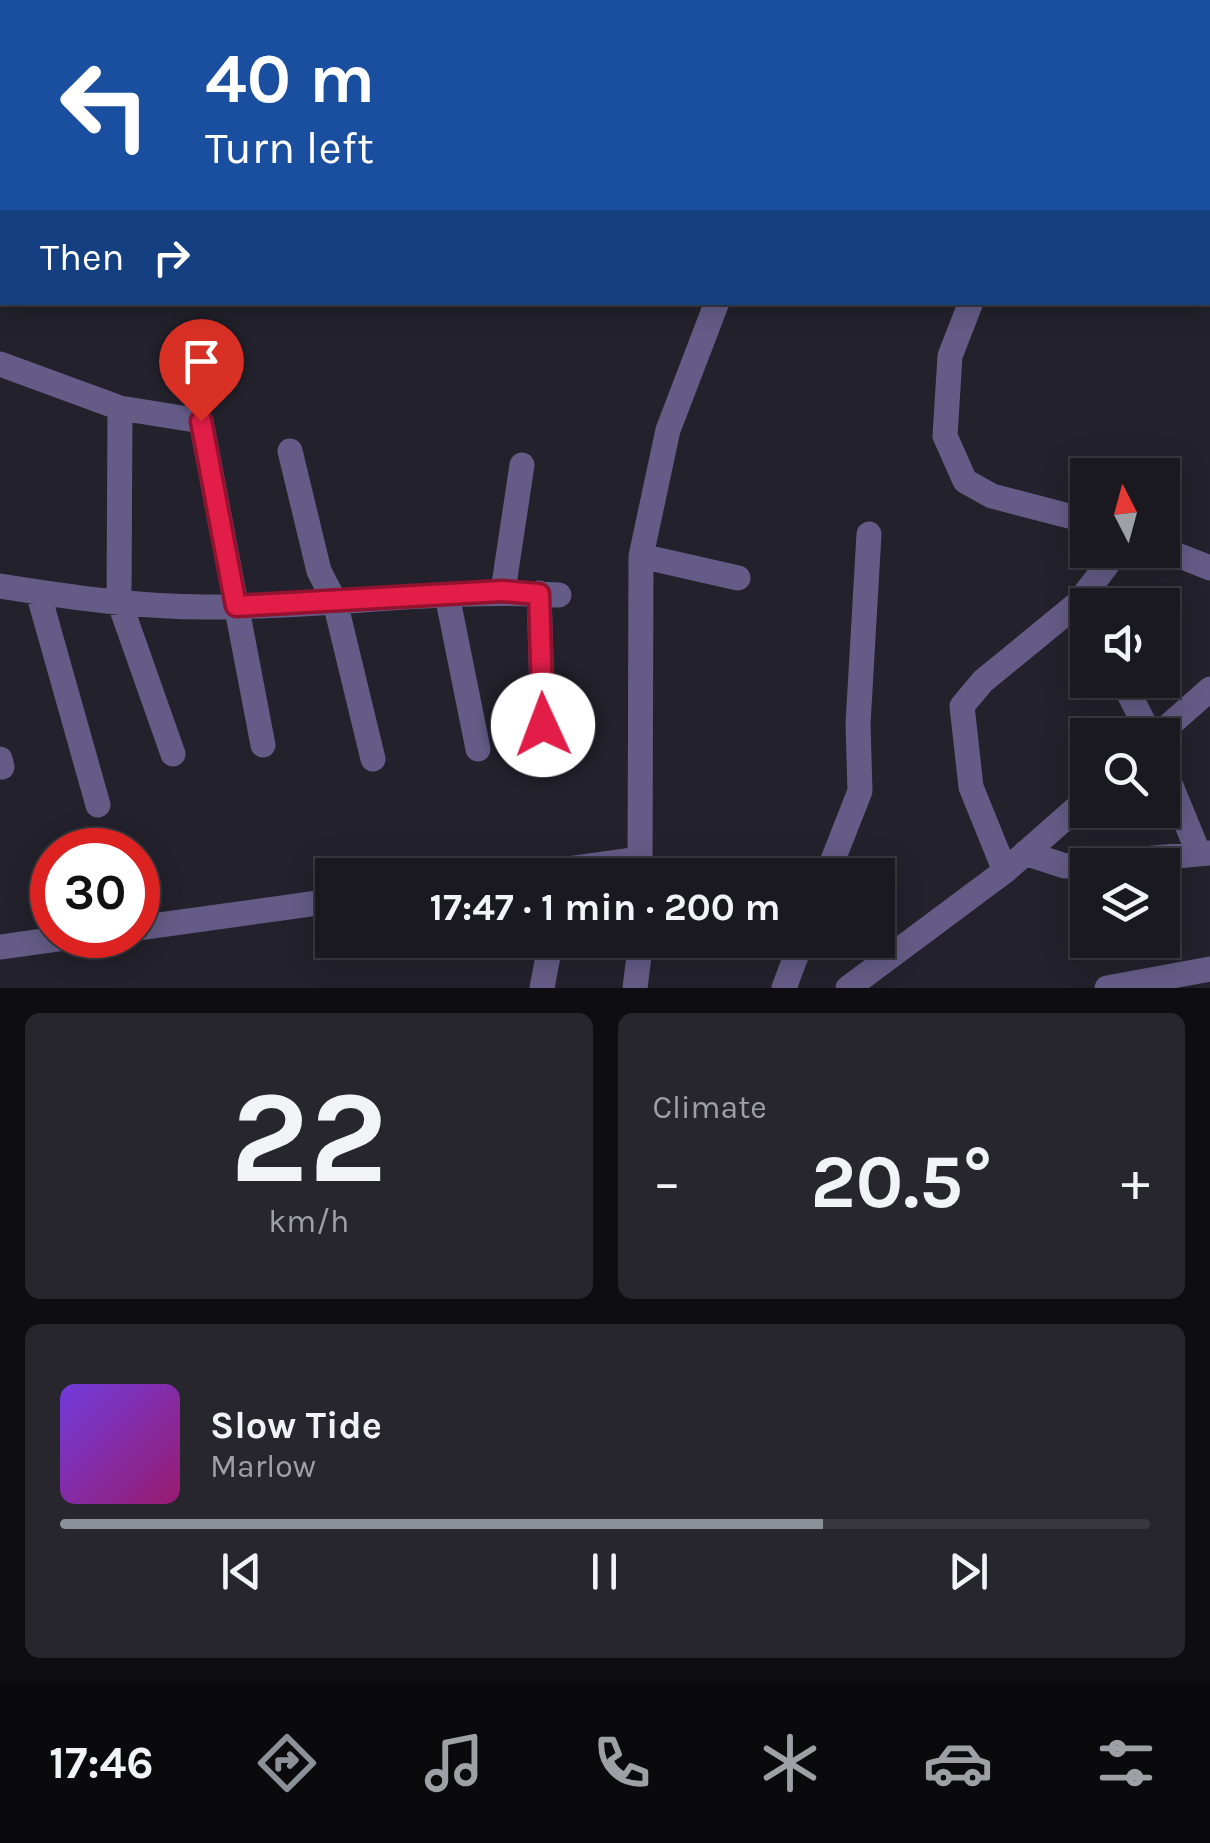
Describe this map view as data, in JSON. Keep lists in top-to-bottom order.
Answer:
{
  "north": "top",
  "page": {
    "turn": ["40 m", "Turn left"],
    "then": "Then",
    "limit": "30",
    "trip": "17:47 · 1 min · 200 m",
    "tile": [
      ["22", "km/h"],
      "Climate"
    ],
    "heat": ["−", "20.5°", "+"],
    "song": ["Slow Tide", "Marlow"],
    "tabs": "17:46"
  }
}
